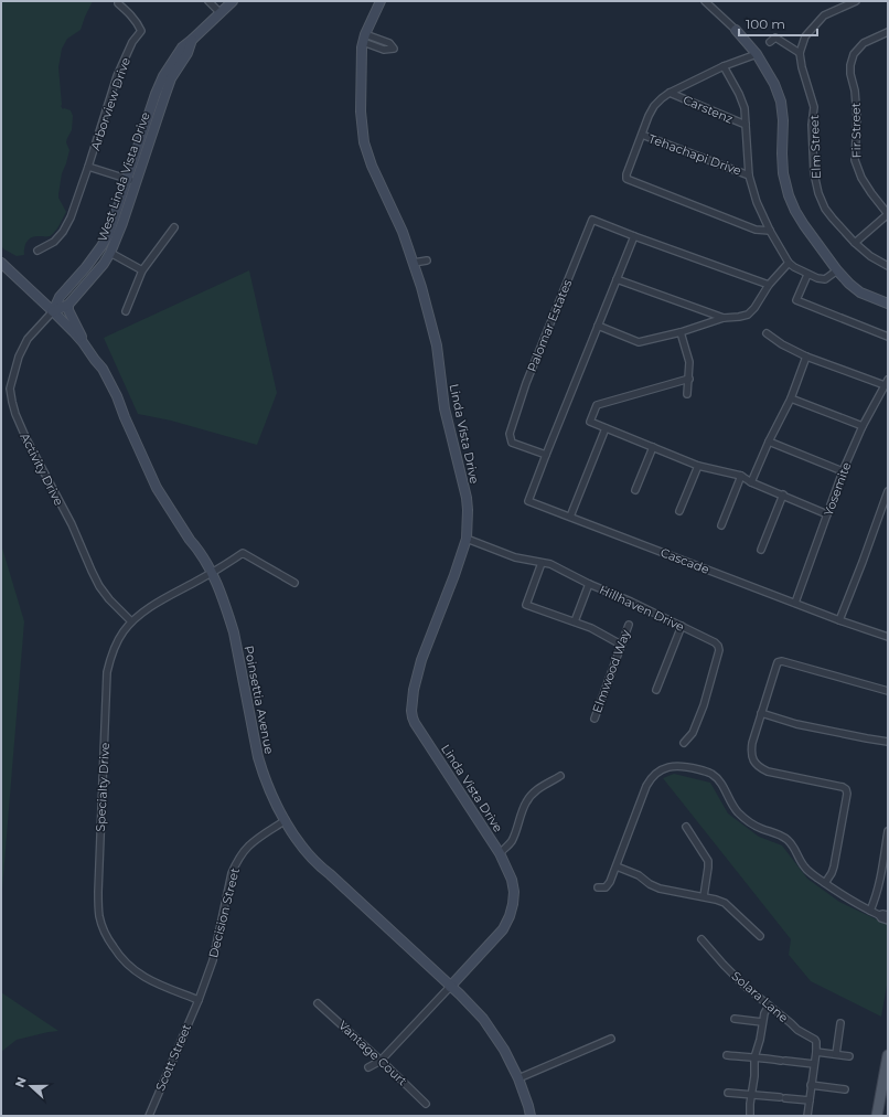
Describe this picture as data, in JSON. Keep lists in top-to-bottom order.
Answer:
{
  "streets": {
    "main road": ["West Linda Vista Drive", "Linda Vista Drive", "Poinsettia Avenue"],
    "street": [
      "Arborview Drive",
      "Carstenz",
      "Fir Street",
      "Elm Street",
      "Tehachapi Drive",
      "Palomar Estates",
      "Activity Drive",
      "Yosemite",
      "Cascade",
      "Hillhaven Drive",
      "Elmwood Way",
      "Specialty Drive",
      "Decision Street",
      "Solara Lane",
      "Vantage Court",
      "Scott Street"
    ]
  },
  "crossings": [
    ["Arborview Drive", "West Linda Vista Drive"],
    ["West Linda Vista Drive", "Activity Drive"],
    ["West Linda Vista Drive", "Poinsettia Avenue"],
    ["Palomar Estates", "Cascade"],
    ["Linda Vista Drive", "Hillhaven Drive"],
    ["Linda Vista Drive", "Poinsettia Avenue"],
    ["Activity Drive", "Poinsettia Avenue"],
    ["Activity Drive", "Specialty Drive"],
    ["Yosemite", "Cascade"],
    ["Poinsettia Avenue", "Specialty Drive"],
    ["Poinsettia Avenue", "Decision Street"],
    ["Specialty Drive", "Decision Street"],
    ["Specialty Drive", "Scott Street"],
    ["Decision Street", "Scott Street"]
  ],
  "scale_bar": "100 m",
  "north": "left"
}
